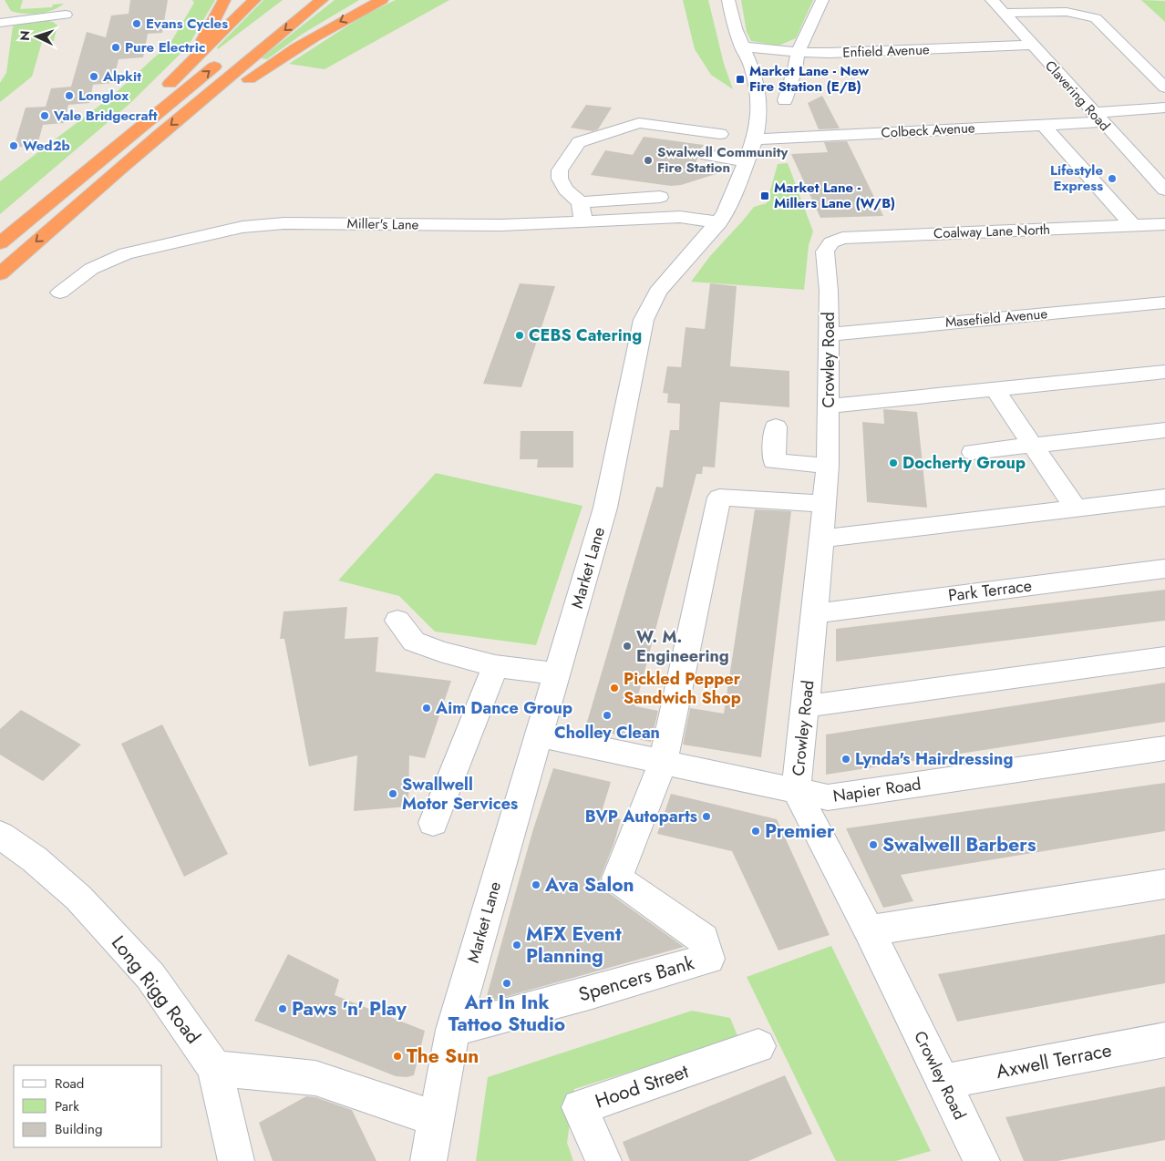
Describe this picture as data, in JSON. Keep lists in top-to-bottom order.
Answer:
{
  "streets": {
    "street": [
      "Enfield Avenue",
      "Clavering Road",
      "Colbeck Avenue",
      "Miller's Lane",
      "Coalway Lane North",
      "Masefield Avenue",
      "Crowley Road",
      "Market Lane",
      "Park Terrace",
      "Napier Road",
      "Spencers Bank",
      "Long Rigg Road",
      "Axwell Terrace",
      "Hood Street"
    ]
  },
  "crossings": [
    ["Enfield Avenue", "Clavering Road"],
    ["Enfield Avenue", "Market Lane"],
    ["Clavering Road", "Colbeck Avenue"],
    ["Colbeck Avenue", "Market Lane"],
    ["Miller's Lane", "Market Lane"],
    ["Coalway Lane North", "Crowley Road"],
    ["Masefield Avenue", "Crowley Road"],
    ["Crowley Road", "Park Terrace"],
    ["Crowley Road", "Napier Road"],
    ["Crowley Road", "Axwell Terrace"],
    ["Market Lane", "Napier Road"],
    ["Market Lane", "Spencers Bank"],
    ["Napier Road", "Spencers Bank"]
  ],
  "places": {
    "other": [
      "Evans Cycles",
      "Pure Electric",
      "Alpkit",
      "Longlox",
      "Vale Bridgecraft",
      "Wed2b",
      "Swalwell Community Fire Station",
      "Lifestyle Express",
      "CEBS Catering",
      "Docherty Group",
      "W. M. Engineering",
      "Pickled Pepper Sandwich Shop",
      "Aim Dance Group",
      "Cholley Clean",
      "Lynda's Hairdressing",
      "Swallwell Motor Services",
      "BVP Autoparts",
      "Premier",
      "Swalwell Barbers",
      "Ava Salon",
      "MFX Event Planning",
      "Art In Ink Tattoo Studio",
      "Paws 'n' Play",
      "The Sun"
    ],
    "transit": ["Market Lane - New Fire Station (E/B)", "Market Lane - Millers Lane (W/B)"]
  },
  "legend": ["Road", "Park", "Building"],
  "north": "left"
}
